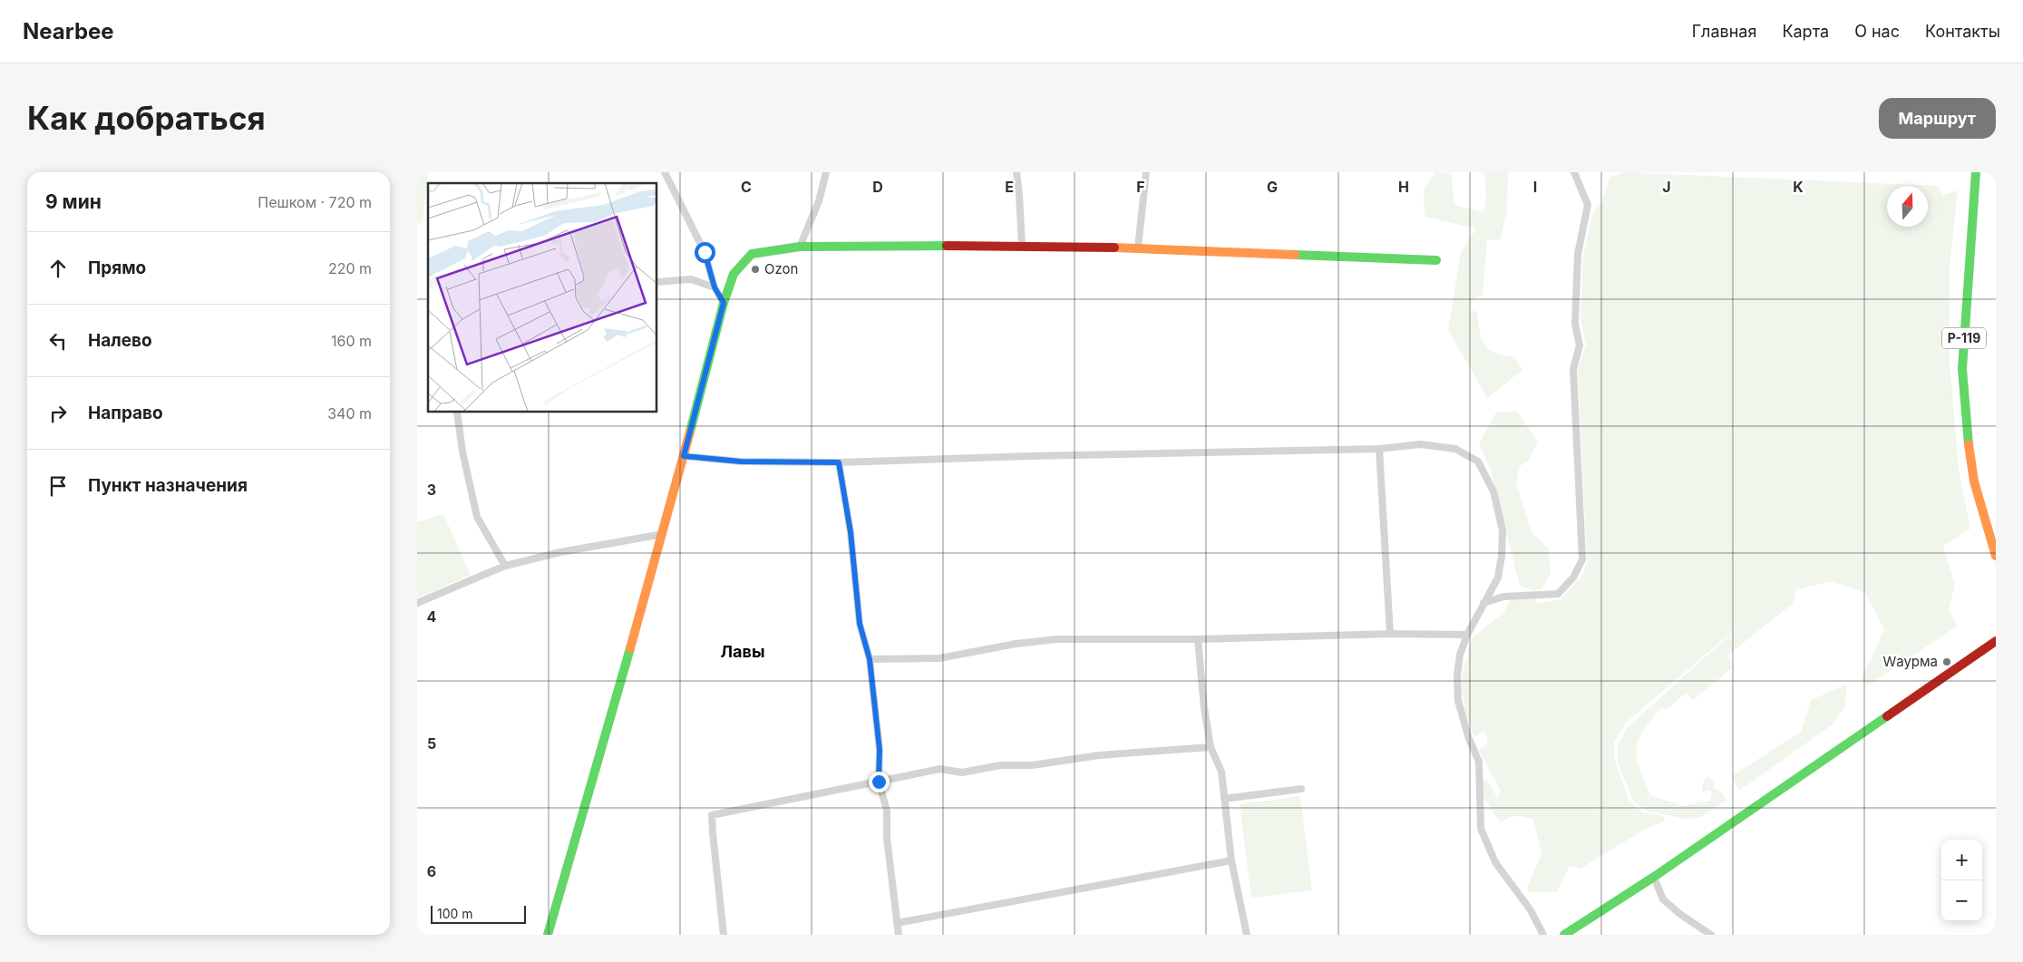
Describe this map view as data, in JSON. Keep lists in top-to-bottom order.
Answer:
{
  "streets": {
    "main road": ["Р-119"]
  },
  "districts": ["Лавы"],
  "places": ["Ozon", "Wаурма"],
  "scale_bar": "100 m",
  "north": "top",
  "page": {
    "header": "Nearbee",
    "nav": [
      "Главная",
      "Карта",
      "О нас",
      "Контакты"
    ],
    "buttons": "Маршрут",
    "title": "Как добраться",
    "heading": ["9 мин", "Пешком · 720 m"],
    "list": [
      ["Прямо", "220 m"],
      ["Налево", "160 m"],
      ["Направо", "340 m"],
      "Пункт назначения"
    ],
    "map_buttons": ["+", "−"],
    "scale": "100 m"
  },
  "grid": {
    "columns": [
      "C",
      "D",
      "E",
      "F",
      "G",
      "H",
      "I",
      "J",
      "K"
    ],
    "rows": [
      "3",
      "4",
      "5",
      "6"
    ]
  }
}
